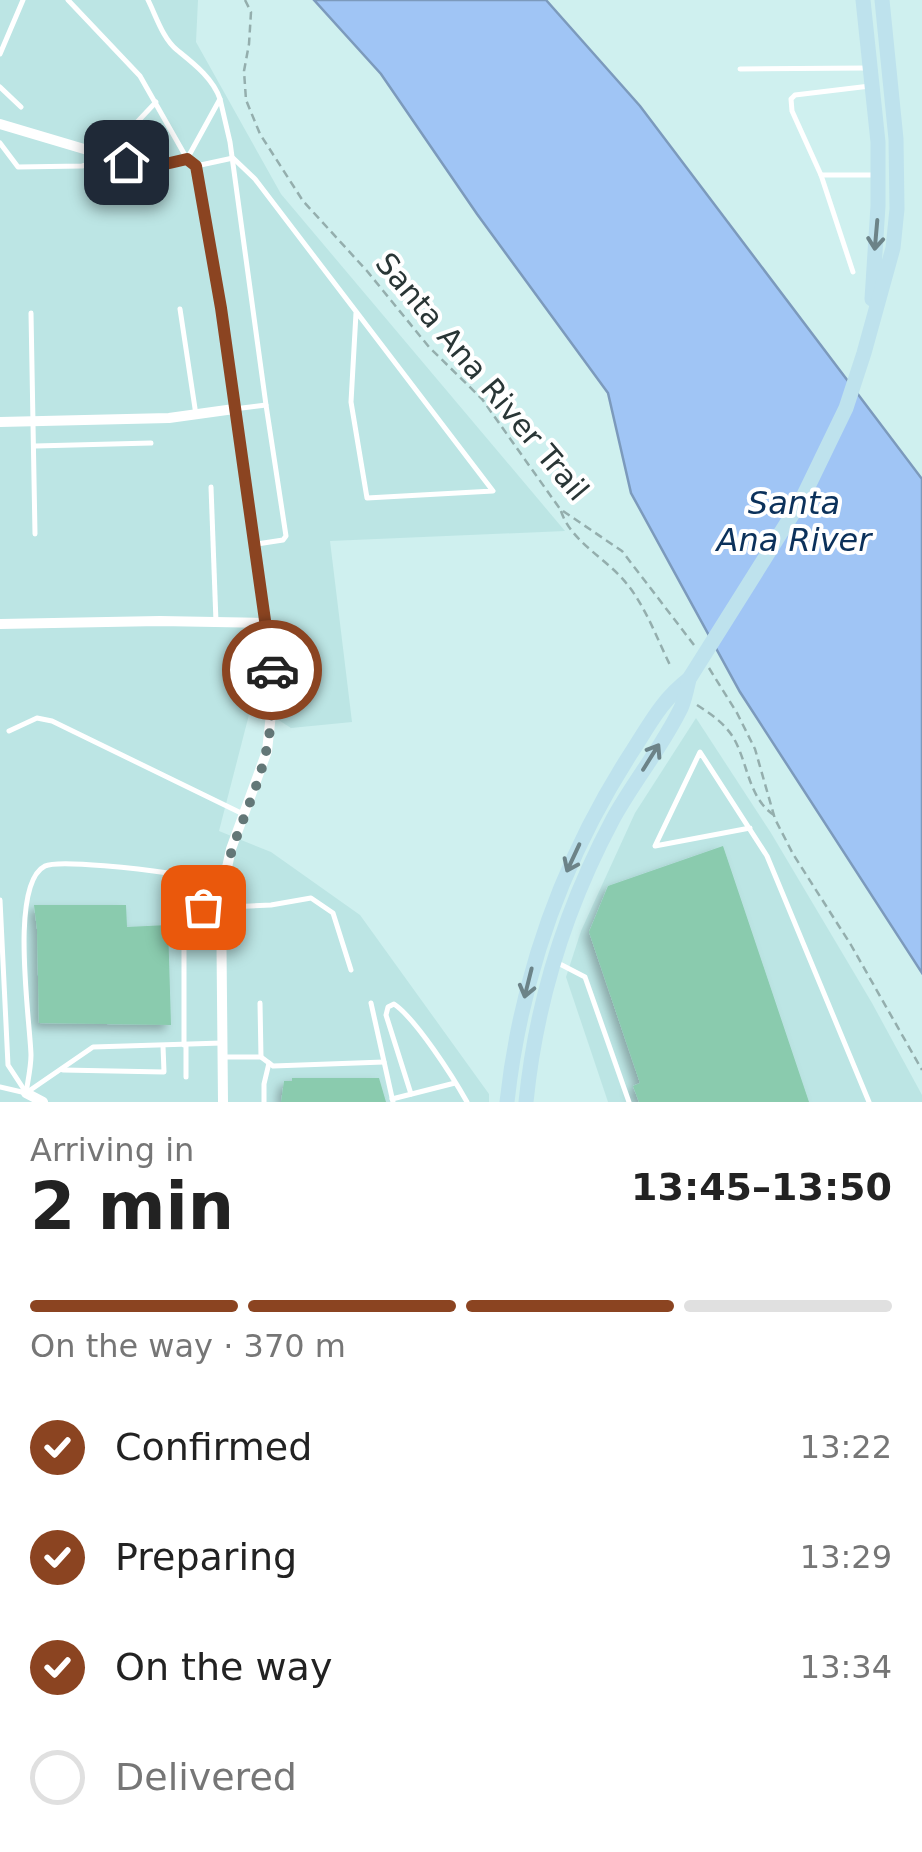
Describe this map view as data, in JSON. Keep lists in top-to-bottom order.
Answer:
{
  "streets": {
    "path": ["Santa Ana River Trail"]
  },
  "water": ["Santa Ana River"],
  "page": {
    "heading": ["2 min", "Arriving in", "13:45–13:50"],
    "bar": "On the way · 370 m",
    "list": [
      ["Confirmed", "13:22"],
      ["Preparing", "13:29"],
      ["On the way", "13:34"],
      "Delivered"
    ]
  }
}
